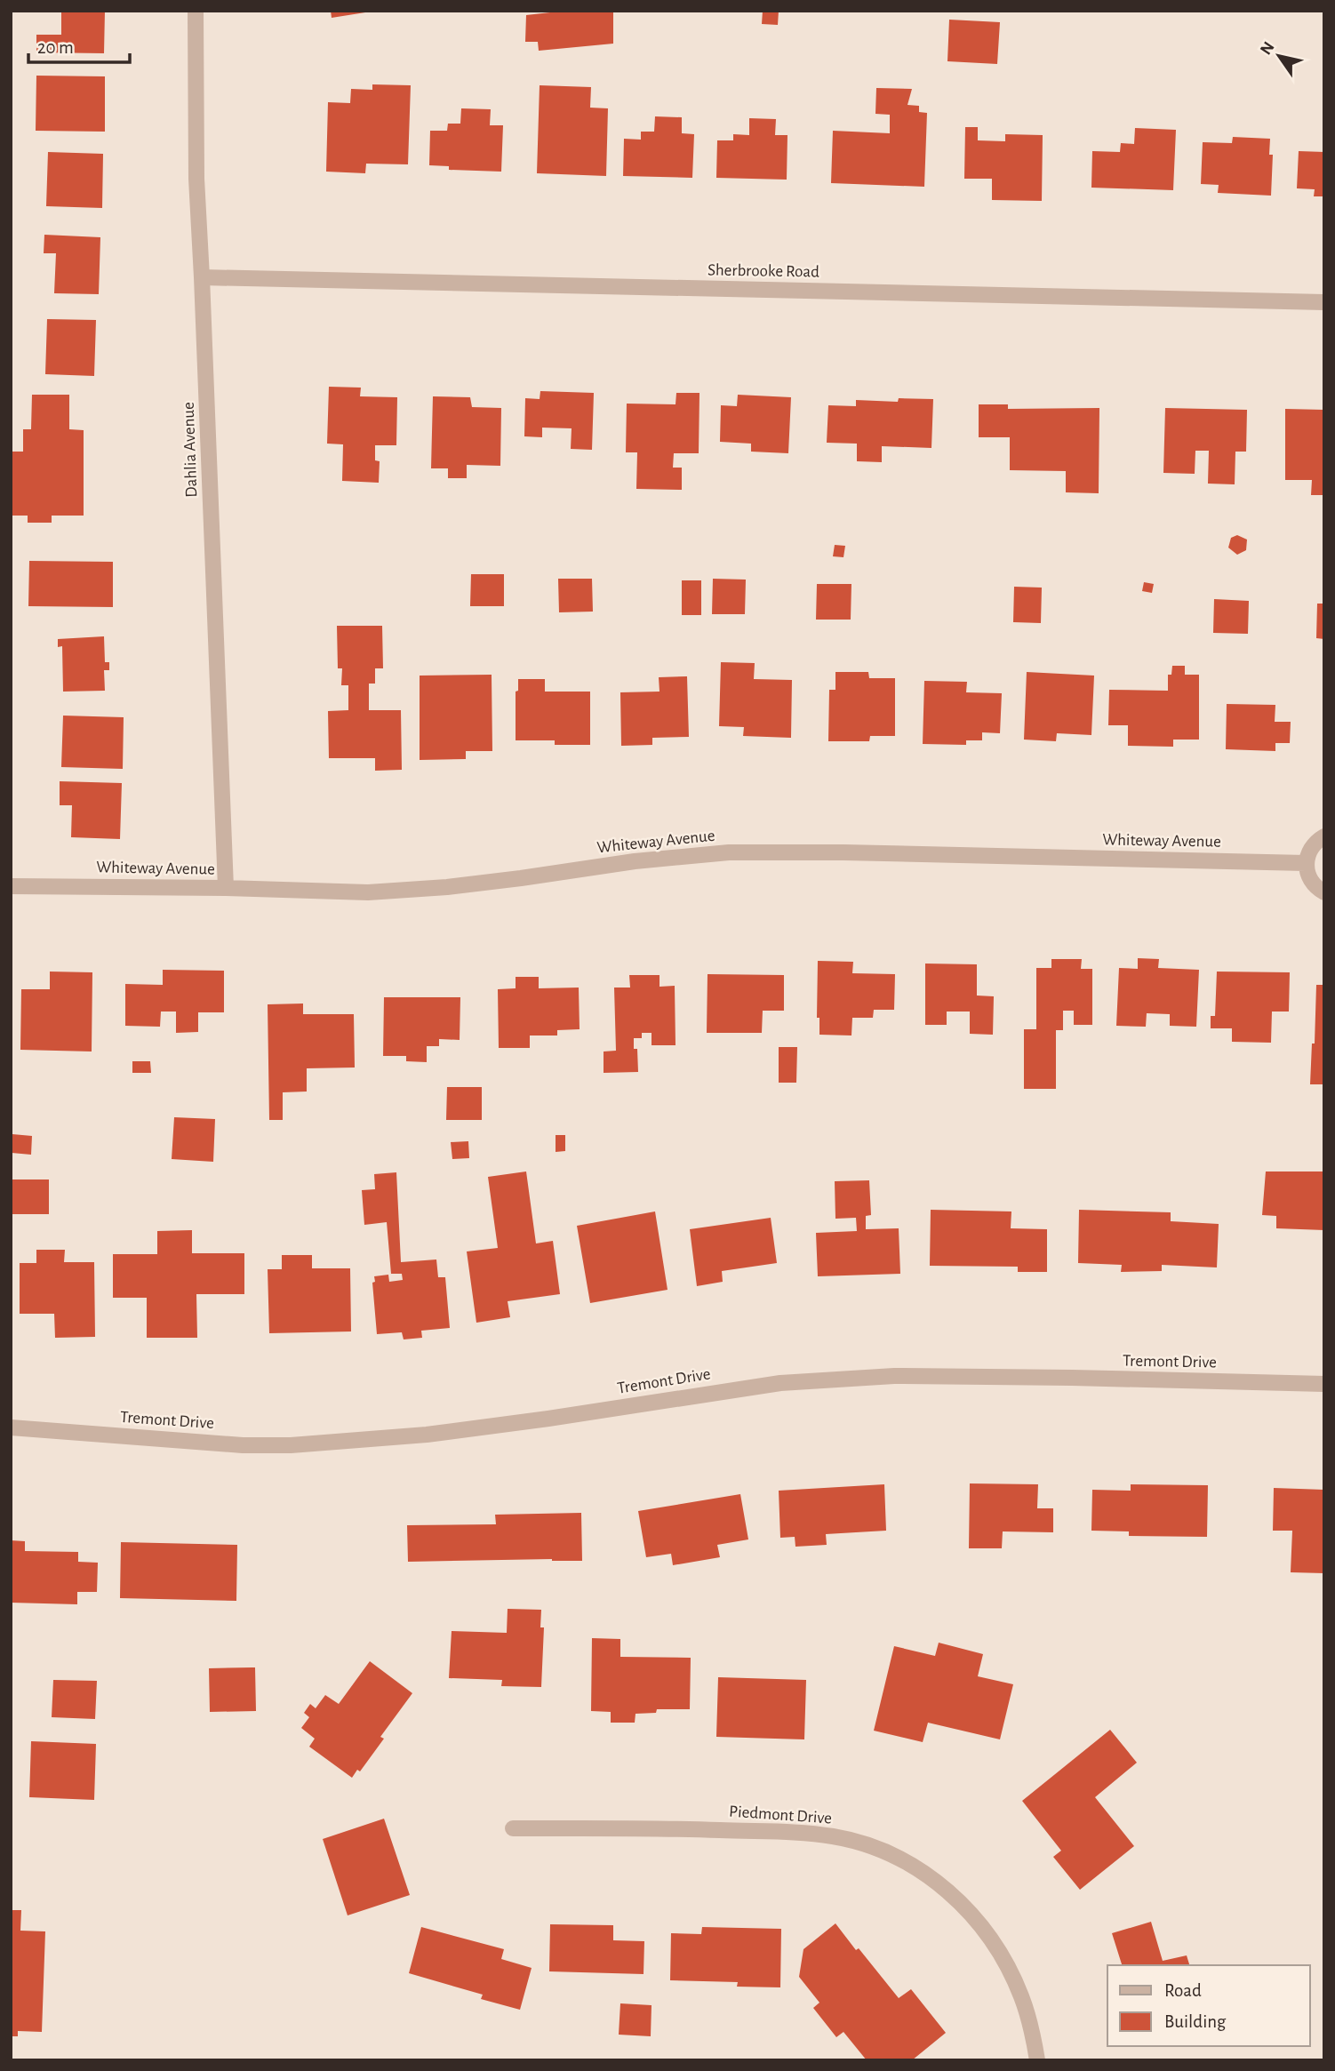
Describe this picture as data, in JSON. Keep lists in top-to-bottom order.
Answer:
{
  "streets": {
    "street": [
      "Sherbrooke Road",
      "Dahlia Avenue",
      "Whiteway Avenue",
      "Tremont Drive",
      "Piedmont Drive"
    ]
  },
  "crossings": [
    ["Sherbrooke Road", "Dahlia Avenue"],
    ["Dahlia Avenue", "Whiteway Avenue"]
  ],
  "legend": ["Road", "Building"],
  "scale_bar": "20 m",
  "north": "top left"
}
